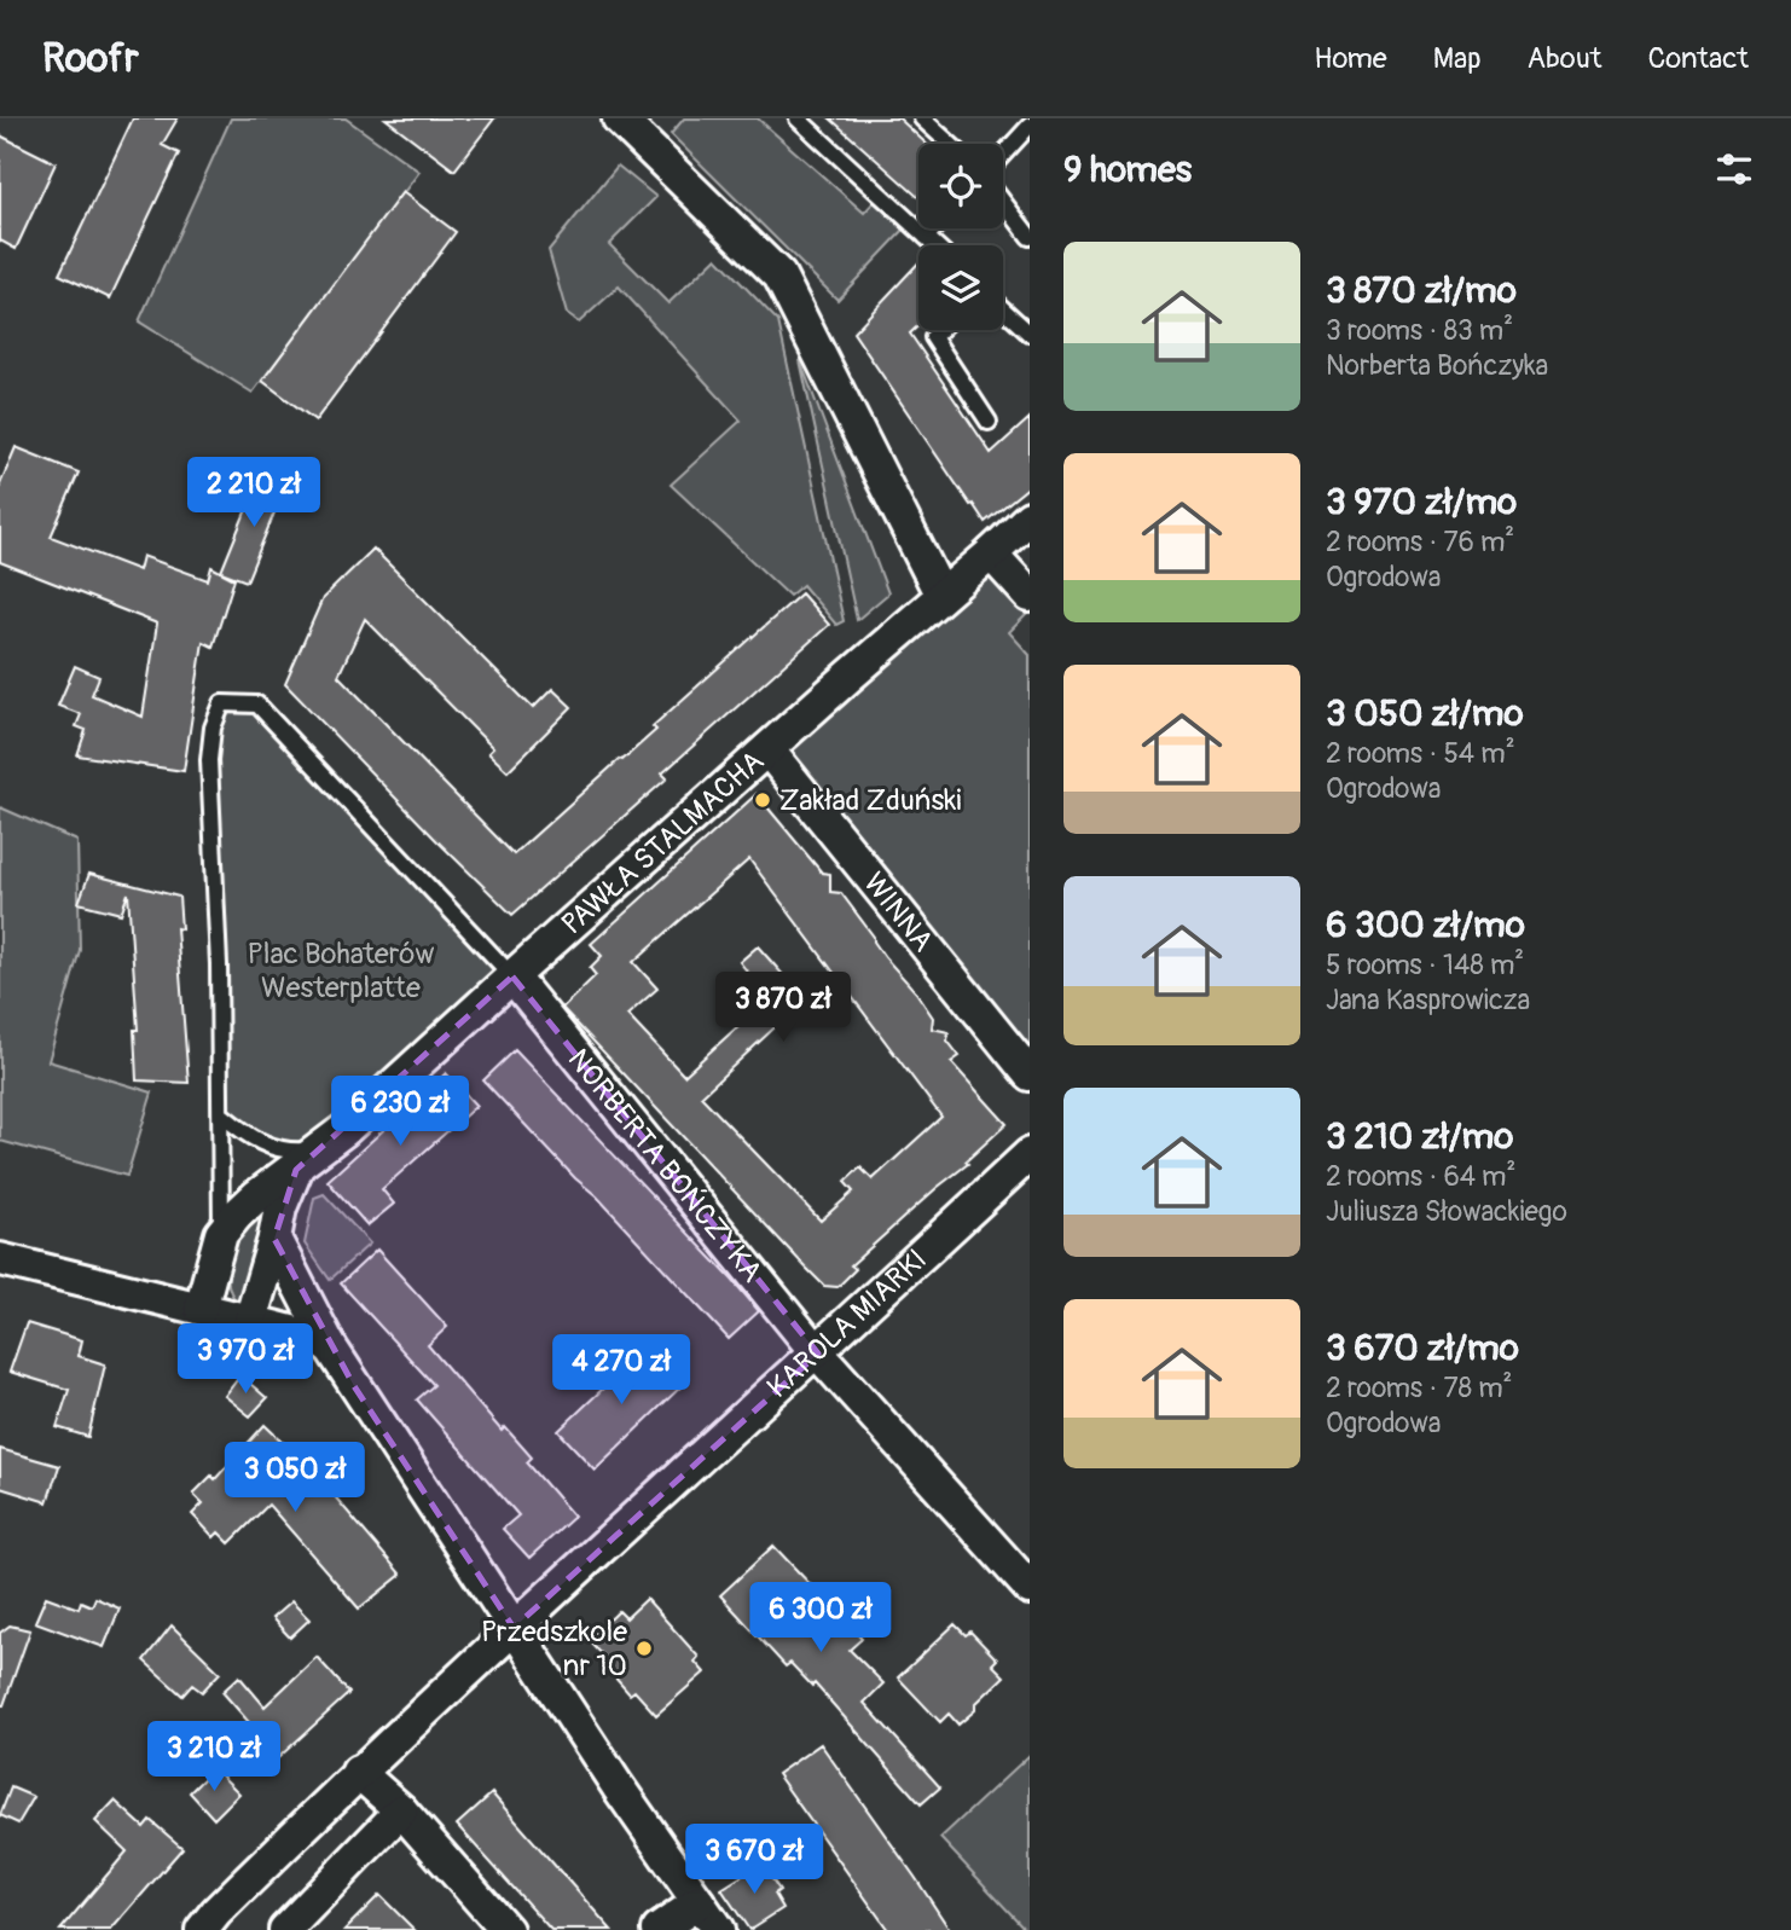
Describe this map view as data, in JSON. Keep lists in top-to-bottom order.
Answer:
{
  "streets": {
    "street": [
      "PAWŁA STALMACHA",
      "WINNA",
      "NORBERTA BOŃCZYKA",
      "KAROLA MIARKI"
    ]
  },
  "crossings": [
    ["PAWŁA STALMACHA", "WINNA"],
    ["PAWŁA STALMACHA", "NORBERTA BOŃCZYKA"],
    ["NORBERTA BOŃCZYKA", "KAROLA MIARKI"]
  ],
  "parks": ["Plac Bohaterów Westerplatte"],
  "places": ["Zakład Zduński", "Przedszkole nr 10"],
  "page": {
    "header": "Roofr",
    "nav": [
      "Home",
      "Map",
      "About",
      "Contact"
    ],
    "heading": "9 homes",
    "list": [
      {
        "name": "3 870 zł/mo",
        "note": "3 rooms · 83 m² · Norberta Bończyka"
      },
      {
        "name": "3 970 zł/mo",
        "note": "2 rooms · 76 m² · Ogrodowa"
      },
      {
        "name": "3 050 zł/mo",
        "note": "2 rooms · 54 m² · Ogrodowa"
      },
      {
        "name": "6 300 zł/mo",
        "note": "5 rooms · 148 m² · Jana Kasprowicza"
      },
      {
        "name": "3 210 zł/mo",
        "note": "2 rooms · 64 m² · Juliusza Słowackiego"
      },
      {
        "name": "3 670 zł/mo",
        "note": "2 rooms · 78 m² · Ogrodowa"
      }
    ],
    "price": [
      "2 210 zł",
      "3 870 zł",
      "6 230 zł",
      "3 970 zł",
      "4 270 zł",
      "3 050 zł",
      "6 300 zł",
      "3 210 zł",
      "3 670 zł"
    ]
  }
}
